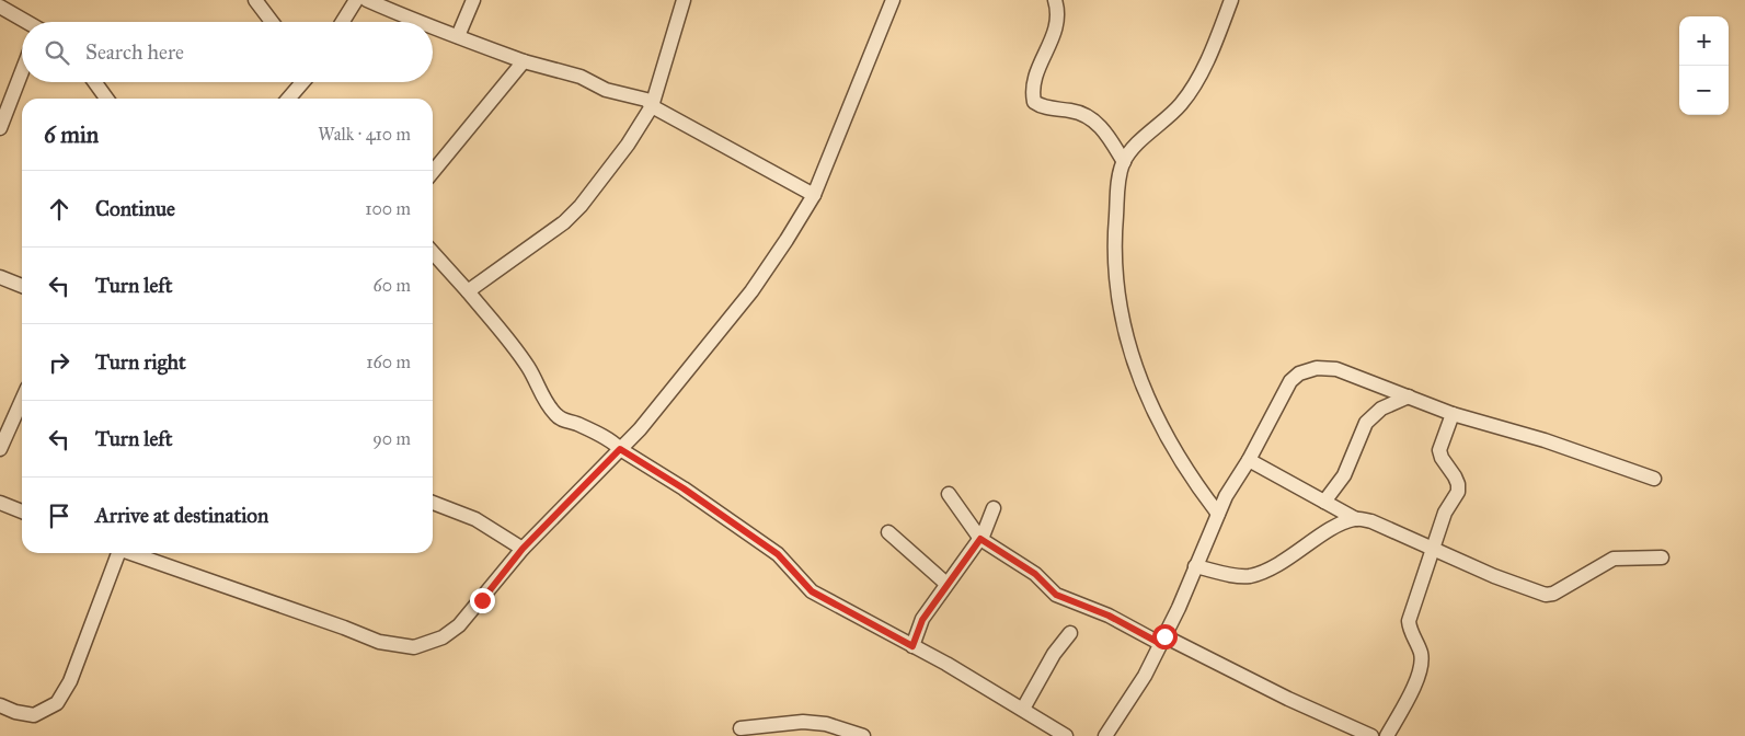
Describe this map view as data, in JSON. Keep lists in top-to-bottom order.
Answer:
{
  "page": {
    "map_buttons": ["+", "−"],
    "search": "Search here",
    "heading": ["6 min", "Walk · 410 m"],
    "list": [
      ["Continue", "100 m"],
      ["Turn left", "60 m"],
      ["Turn right", "160 m"],
      ["Turn left", "90 m"],
      "Arrive at destination"
    ]
  }
}
